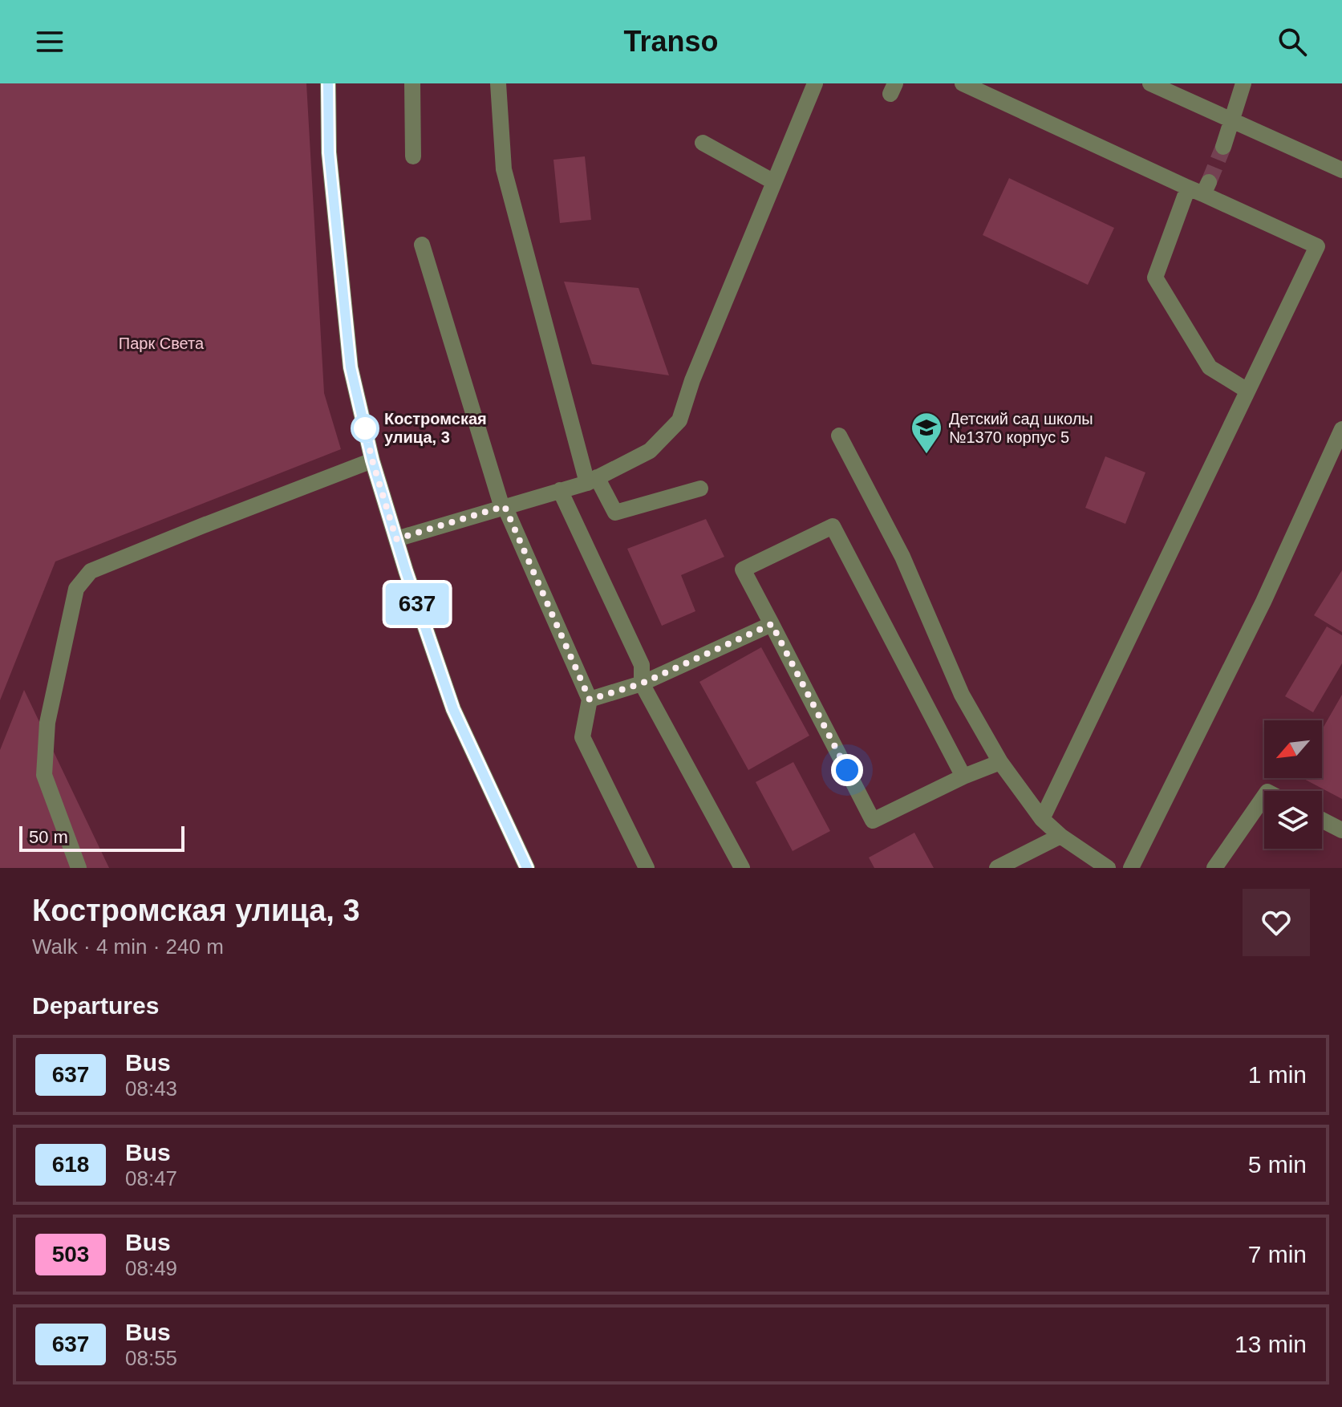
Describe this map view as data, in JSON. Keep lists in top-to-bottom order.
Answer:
{
  "parks": ["Парк Света"],
  "places": {
    "other": ["Костромская улица, 3"],
    "school or university": ["Детский сад школы №1370 корпус 5"]
  },
  "lines": ["bus line 637"],
  "scale_bar": "50 m",
  "north": "bottom left",
  "page": {
    "header": "Transo",
    "on_map": "637",
    "scale": "50 m",
    "heading": [
      ["Костромская улица, 3", "Walk · 4 min · 240 m"],
      "Departures"
    ],
    "list": [
      {
        "mark": "637",
        "name": "Bus",
        "note": "08:43",
        "value": "1 min"
      },
      {
        "mark": "618",
        "name": "Bus",
        "note": "08:47",
        "value": "5 min"
      },
      {
        "mark": "503",
        "name": "Bus",
        "note": "08:49",
        "value": "7 min"
      },
      {
        "mark": "637",
        "name": "Bus",
        "note": "08:55",
        "value": "13 min"
      }
    ]
  }
}
